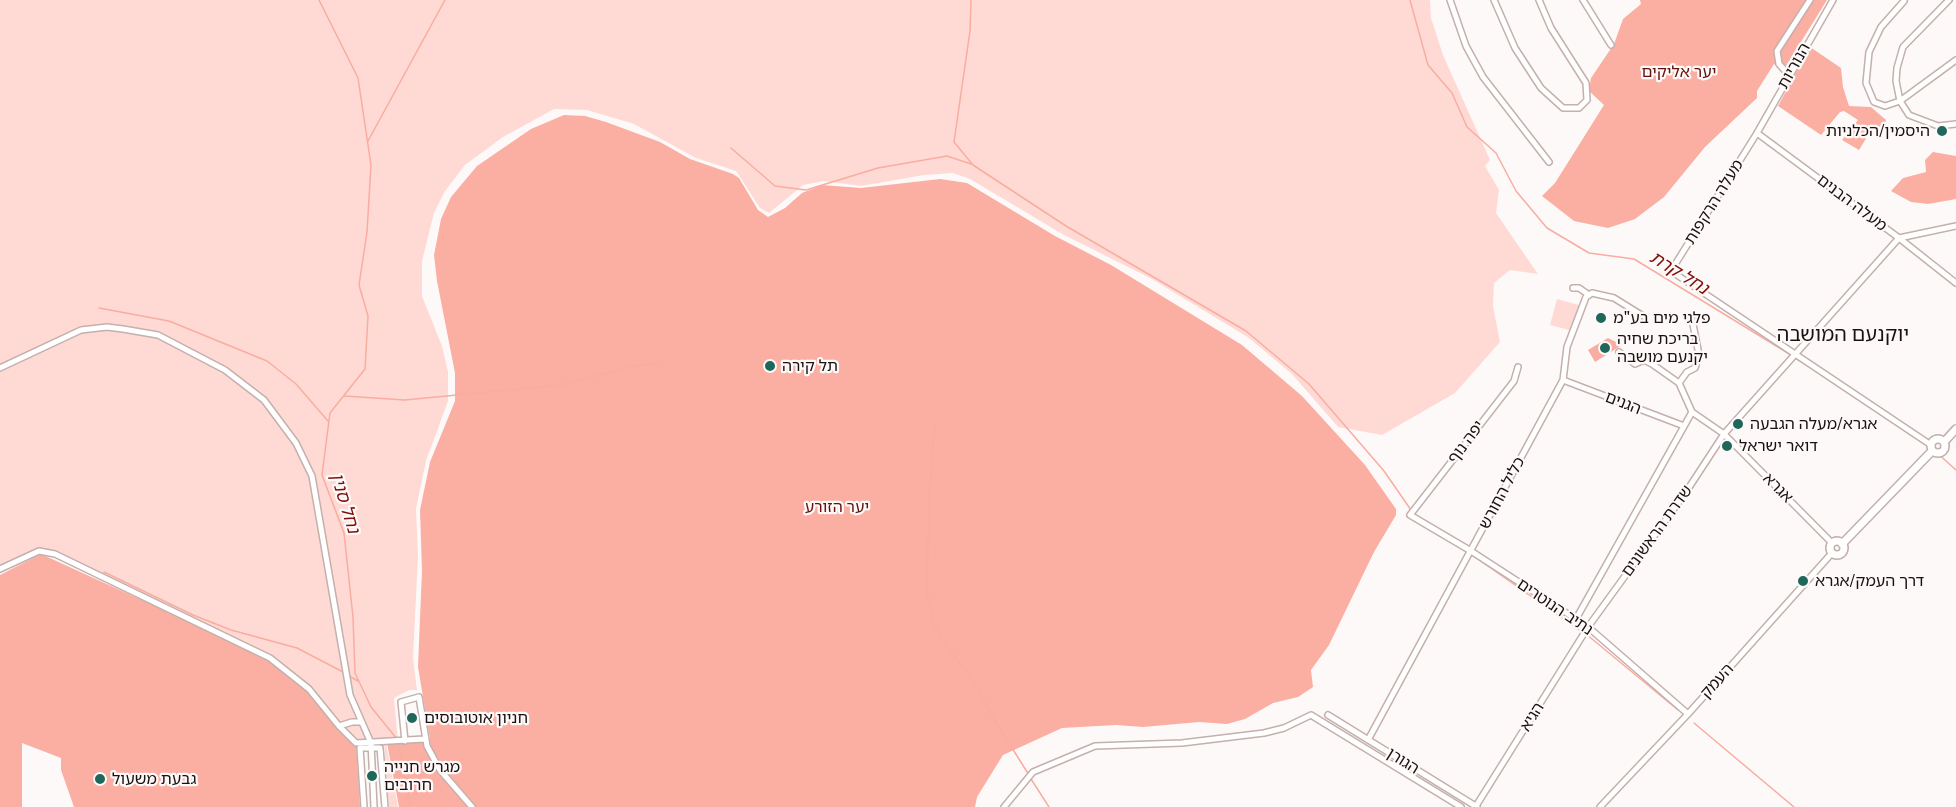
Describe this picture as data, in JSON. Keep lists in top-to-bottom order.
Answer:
{
  "streets": {
    "street": [
      "הנוריות",
      "מעלה הרקפות",
      "מעלה הבנים",
      "הגנים",
      "יפה נוף",
      "אגרא",
      "כליל החורש",
      "שדרת הראשונים",
      "נתיב הנוטרים",
      "העמק",
      "הגיא",
      "הגורן"
    ]
  },
  "crossings": [
    ["הנוריות", "מעלה הרקפות"],
    ["הנוריות", "מעלה הבנים"],
    ["מעלה הרקפות", "מעלה הבנים"],
    ["מעלה הרקפות", "שדרת הראשונים"],
    ["מעלה הבנים", "שדרת הראשונים"],
    ["הגנים", "כליל החורש"],
    ["יפה נוף", "נתיב הנוטרים"],
    ["אגרא", "שדרת הראשונים"],
    ["אגרא", "העמק"],
    ["כליל החורש", "נתיב הנוטרים"],
    ["כליל החורש", "הגורן"],
    ["שדרת הראשונים", "נתיב הנוטרים"],
    ["שדרת הראשונים", "הגיא"],
    ["נתיב הנוטרים", "העמק"],
    ["נתיב הנוטרים", "הגיא"],
    ["הגיא", "הגורן"]
  ],
  "districts": ["יוקנעם המושבה"],
  "water": ["נחל קרת", "נחל סנין"],
  "parks": ["יער אליקים", "יער הזורע"],
  "places": [
    "היסמין/הכלניות",
    "פלגי מים בע\"מ",
    "בריכת שחיה יקנעם מושבה",
    "תל קירה",
    "אגרא/מעלה הגבעה",
    "דואר ישראל",
    "דרך העמק/אגרא",
    "חניון אוטובוסים",
    "מגרש חנייה חרובים",
    "גבעת משעול"
  ]
}
